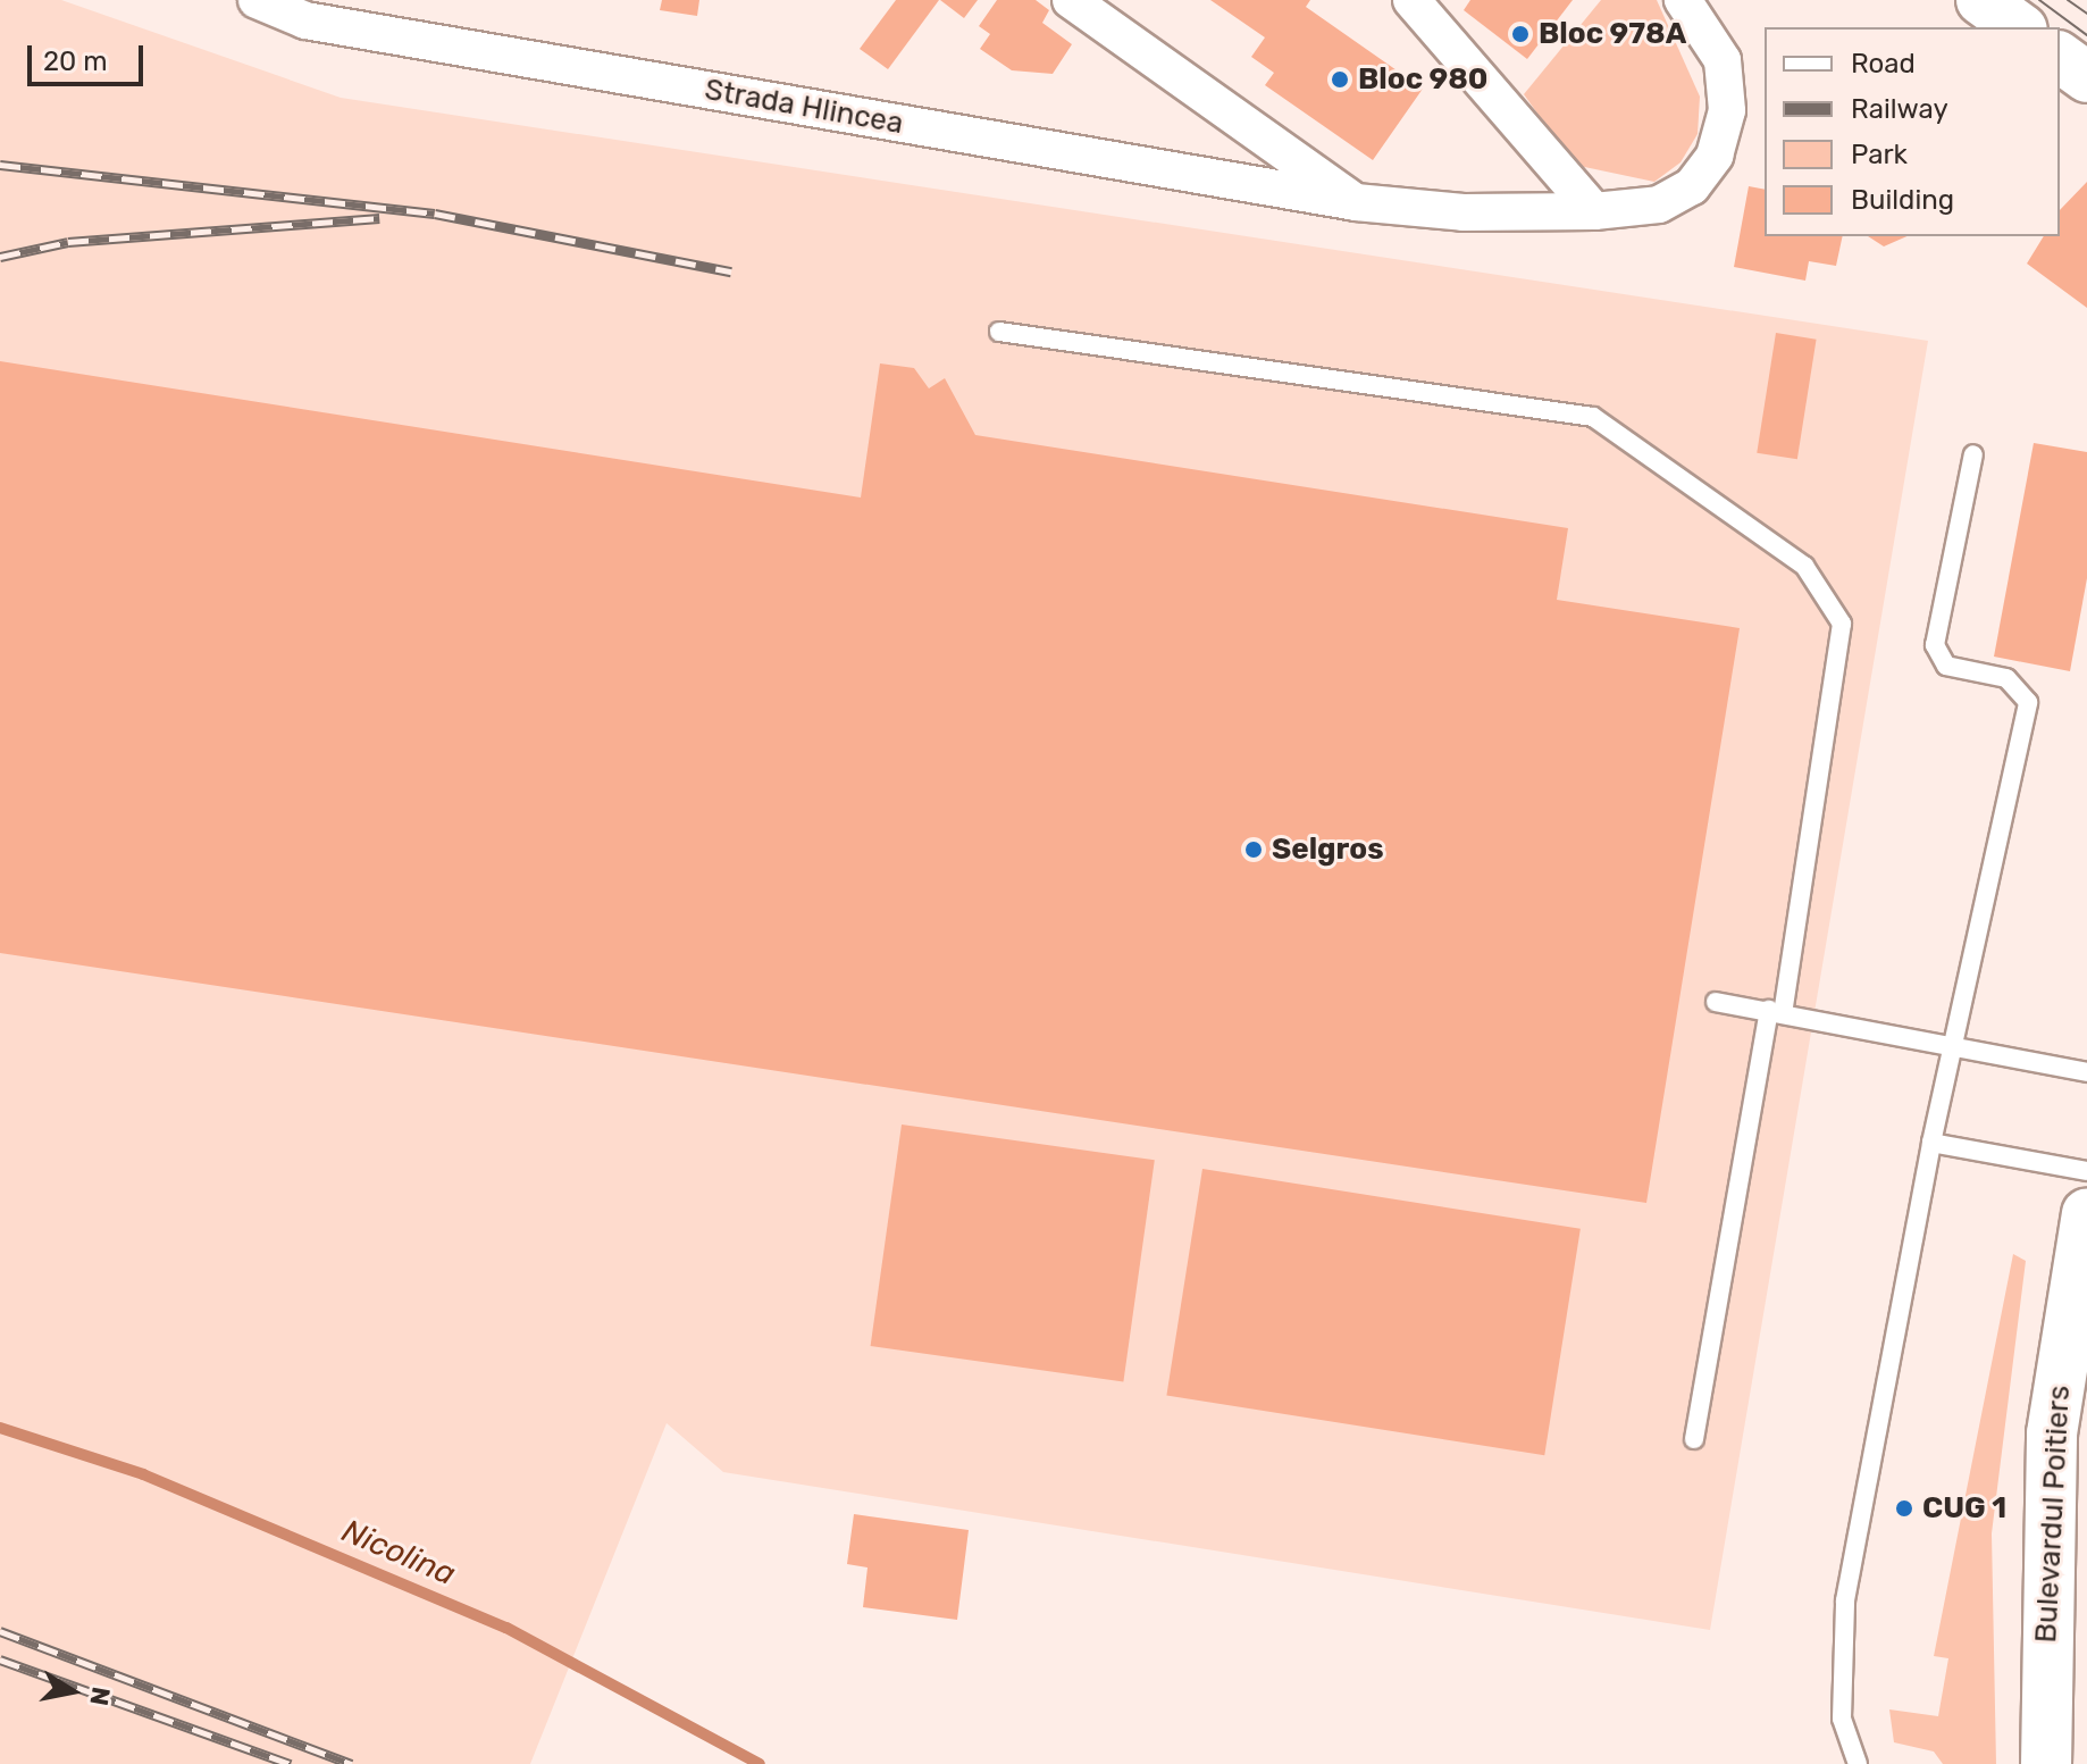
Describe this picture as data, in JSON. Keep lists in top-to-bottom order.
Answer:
{
  "streets": {
    "main road": ["Bulevardul Poitiers"],
    "street": ["Strada Hlincea"]
  },
  "water": ["Nicolina"],
  "places": [
    "Bloc 978A",
    "Bloc 980",
    "Selgros",
    "CUG 1"
  ],
  "legend": [
    "Road",
    "Railway",
    "Park",
    "Building"
  ],
  "scale_bar": "20 m",
  "north": "right"
}
